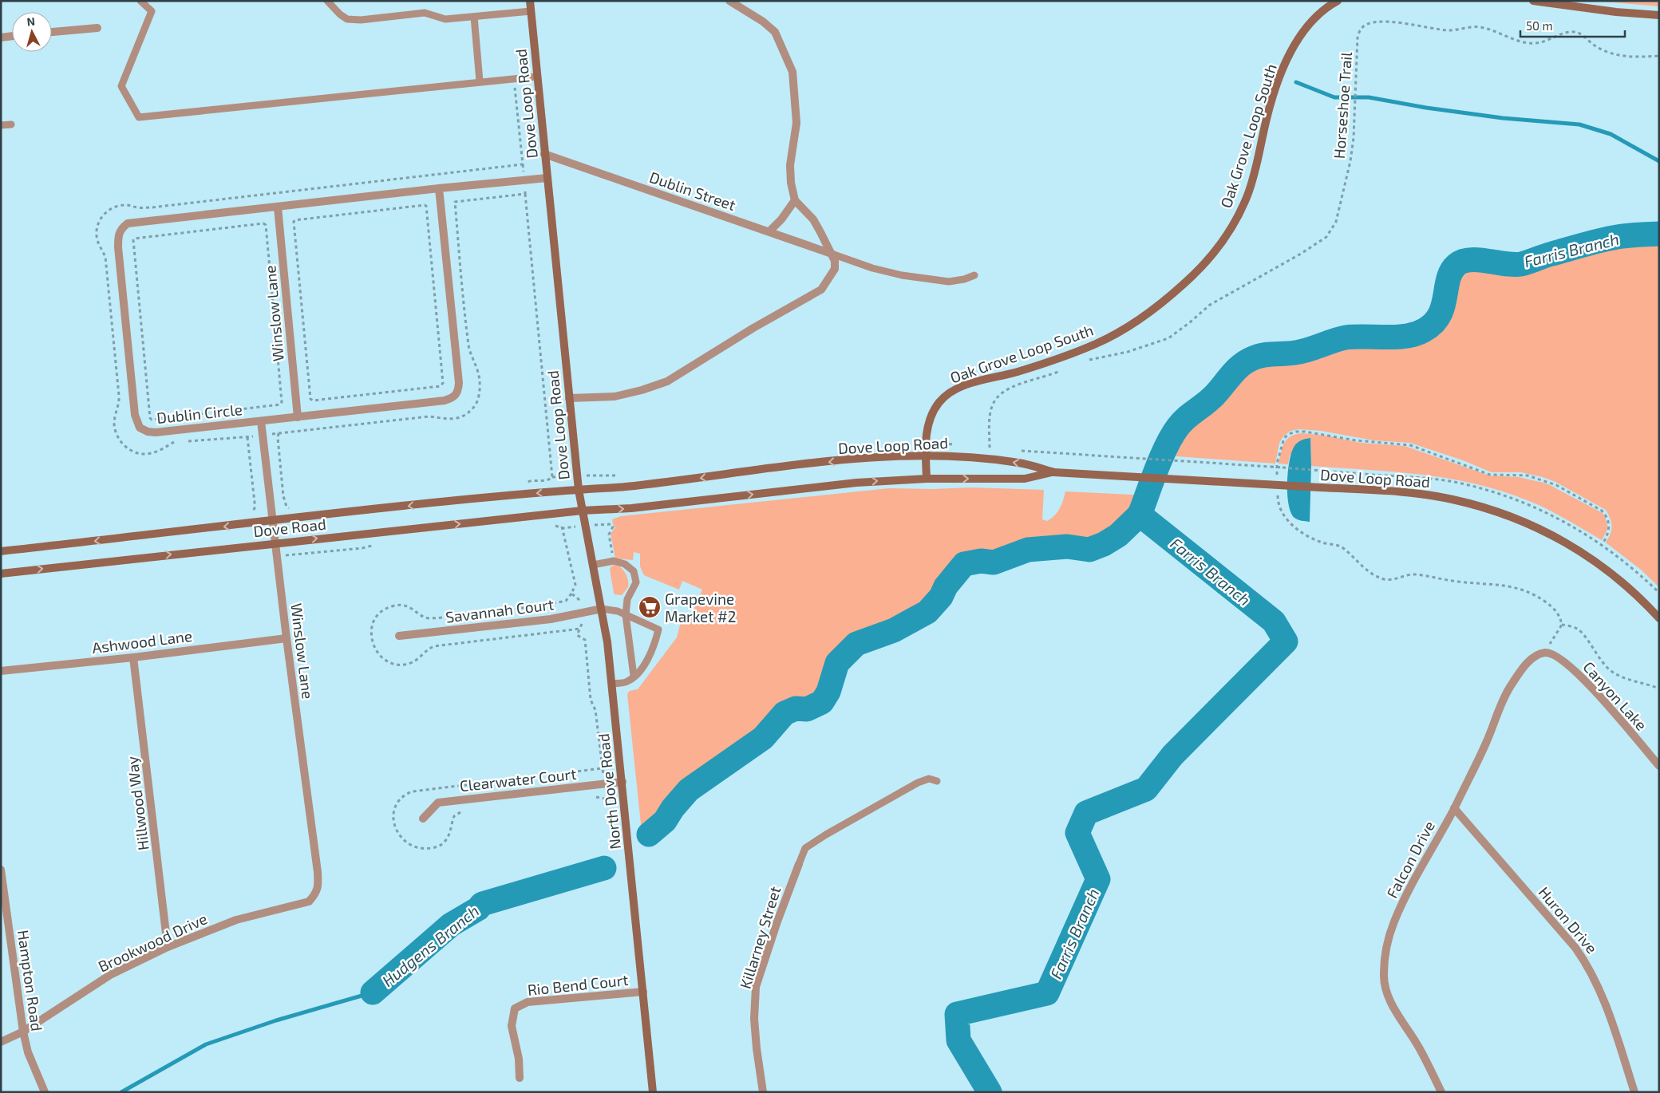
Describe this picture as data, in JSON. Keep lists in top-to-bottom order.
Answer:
{
  "streets": {
    "main road": [
      "Dove Loop Road",
      "Oak Grove Loop South",
      "Dove Road",
      "North Dove Road"
    ],
    "street": [
      "Dublin Street",
      "Winslow Lane",
      "Dublin Circle",
      "Savannah Court",
      "Ashwood Lane",
      "Canyon Lake",
      "Clearwater Court",
      "Hillwood Way",
      "Falcon Drive",
      "Huron Drive",
      "Killarney Street",
      "Brookwood Drive",
      "Hampton Road",
      "Rio Bend Court"
    ],
    "path": ["Horseshoe Trail"]
  },
  "crossings": [
    ["Dove Loop Road", "Oak Grove Loop South"],
    ["Dove Loop Road", "Dublin Street"],
    ["Dove Loop Road", "Dublin Circle"],
    ["Dove Loop Road", "Dove Road"],
    ["Dove Loop Road", "North Dove Road"],
    ["Winslow Lane", "Dublin Circle"],
    ["Winslow Lane", "Dove Road"],
    ["Winslow Lane", "Ashwood Lane"],
    ["Winslow Lane", "Brookwood Drive"],
    ["Dove Road", "North Dove Road"],
    ["Savannah Court", "North Dove Road"],
    ["Ashwood Lane", "Hillwood Way"],
    ["Canyon Lake", "Falcon Drive"],
    ["Clearwater Court", "North Dove Road"],
    ["North Dove Road", "Rio Bend Court"],
    ["Hillwood Way", "Brookwood Drive"],
    ["Falcon Drive", "Huron Drive"],
    ["Brookwood Drive", "Hampton Road"]
  ],
  "water": ["Farris Branch", "Hudgens Branch"],
  "places": {
    "supermarket": ["Grapevine Market #2"]
  },
  "scale_bar": "50 m",
  "north": "top"
}
